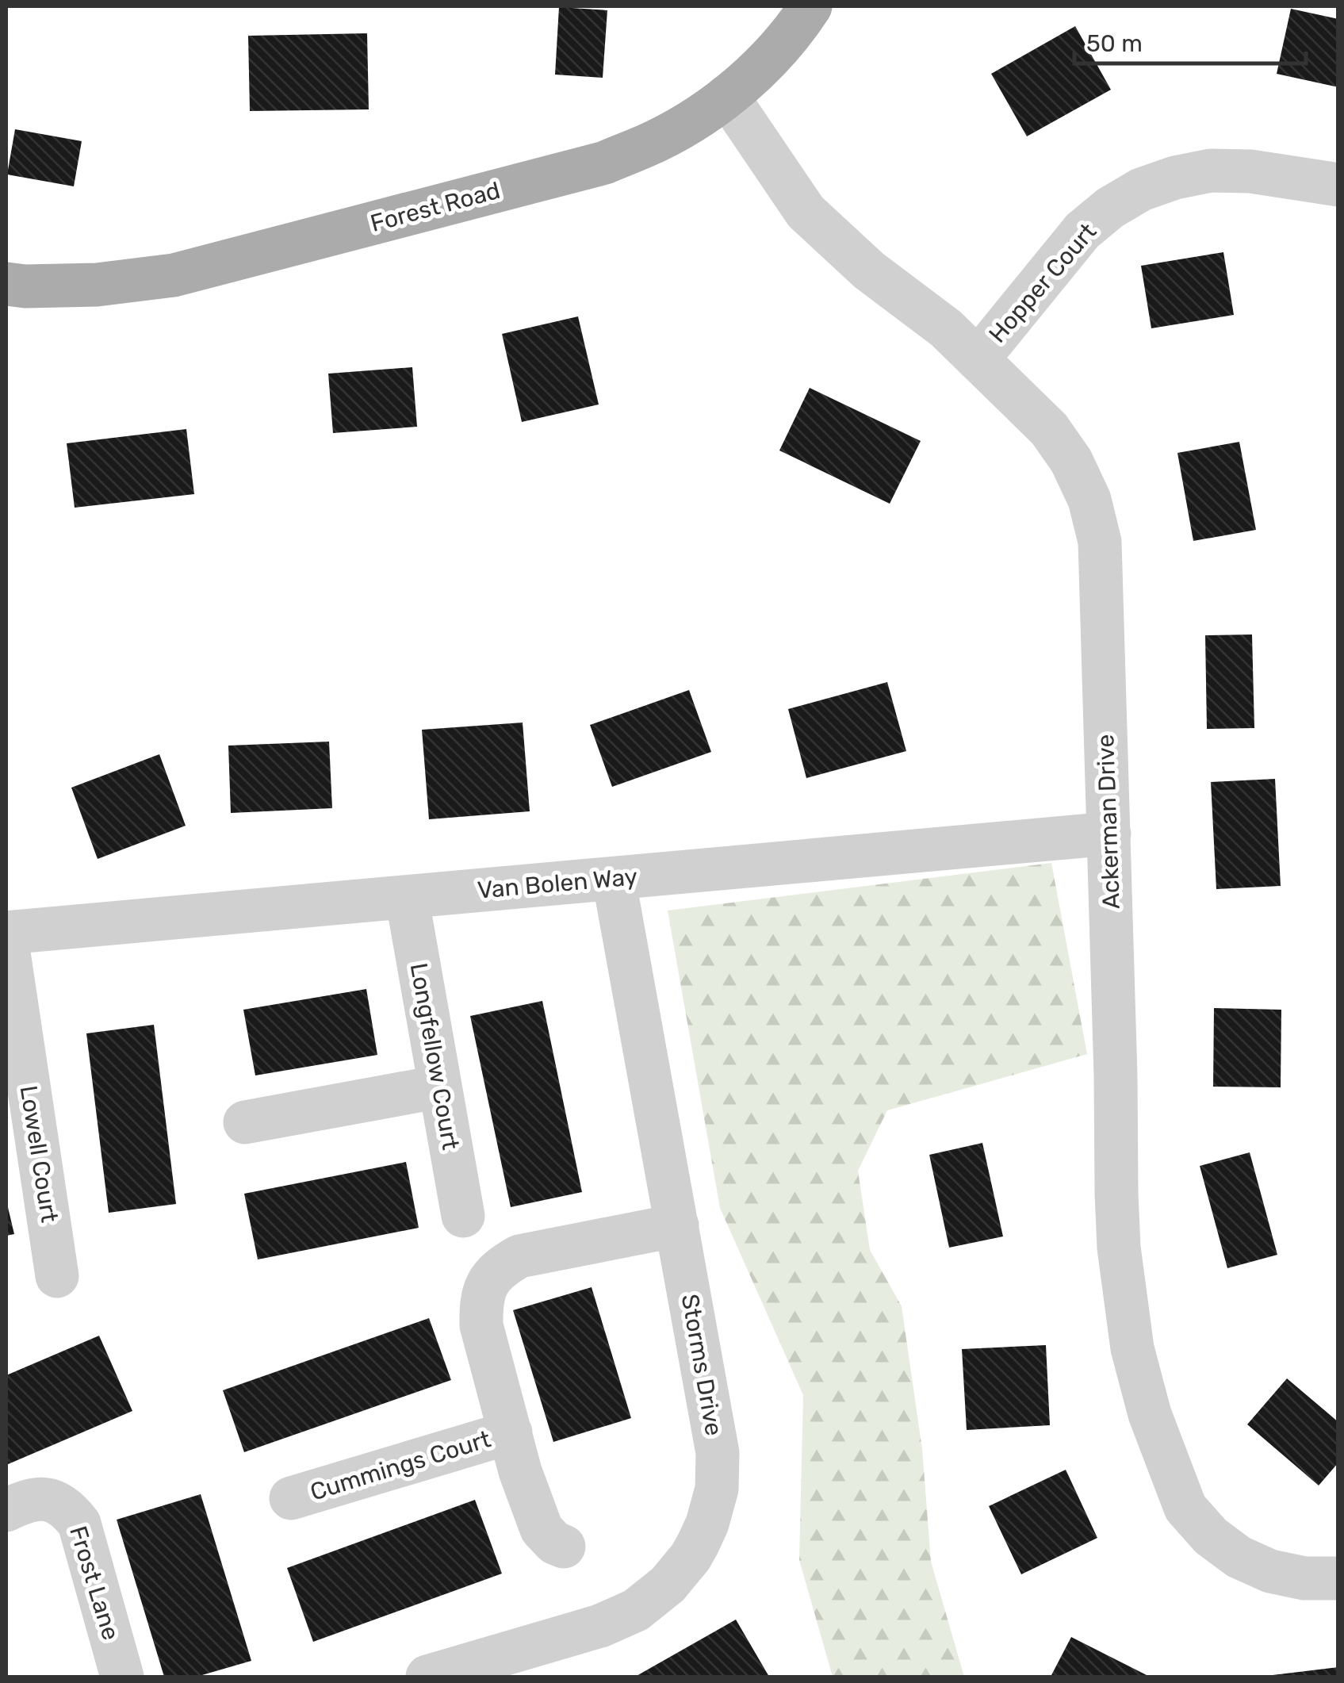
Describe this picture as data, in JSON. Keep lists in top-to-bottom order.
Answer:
{
  "streets": {
    "main road": ["Forest Road"],
    "street": [
      "Hopper Court",
      "Ackerman Drive",
      "Van Bolen Way",
      "Longfellow Court",
      "Lowell Court",
      "Storms Drive",
      "Cummings Court",
      "Frost Lane"
    ]
  },
  "crossings": [
    ["Forest Road", "Ackerman Drive"],
    ["Hopper Court", "Ackerman Drive"],
    ["Ackerman Drive", "Van Bolen Way"],
    ["Van Bolen Way", "Longfellow Court"],
    ["Van Bolen Way", "Lowell Court"],
    ["Van Bolen Way", "Storms Drive"],
    ["Storms Drive", "Cummings Court"]
  ],
  "scale_bar": "50 m"
}
